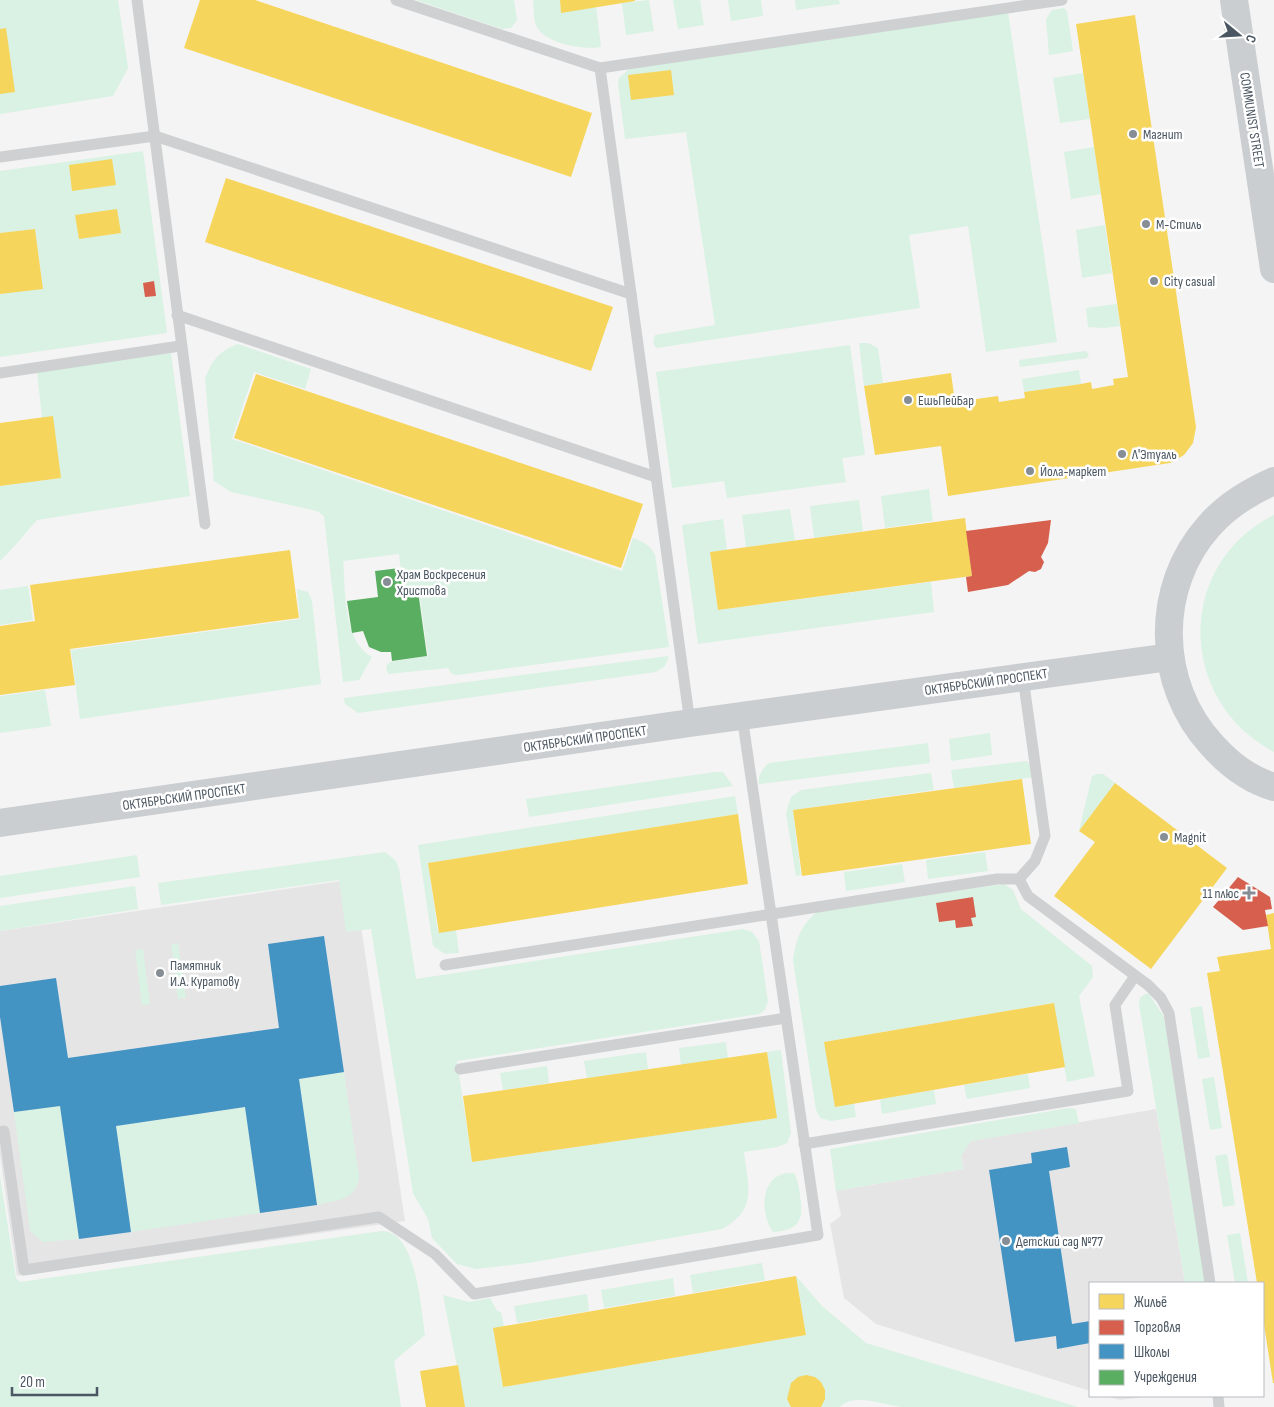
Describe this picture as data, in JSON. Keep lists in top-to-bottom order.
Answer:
{
  "streets": {
    "main road": ["СOMMUNIST STREET", "ОКТЯБРЬСКИЙ ПРОСПЕКТ"]
  },
  "places": {
    "other": [
      "Магнит",
      "М-Стиль",
      "City сasual",
      "ЕшьПейБар",
      "Л'Этуаль",
      "Йола-маркет",
      "Храм Воскресения Христова",
      "Magnit",
      "Памятник И.А. Куратову",
      "Детский сад №77"
    ],
    "health": ["11 плюс"]
  },
  "legend": [
    "Жильё",
    "Торговля",
    "Школы",
    "Учреждения"
  ],
  "scale_bar": "20 m",
  "north": "right"
}
